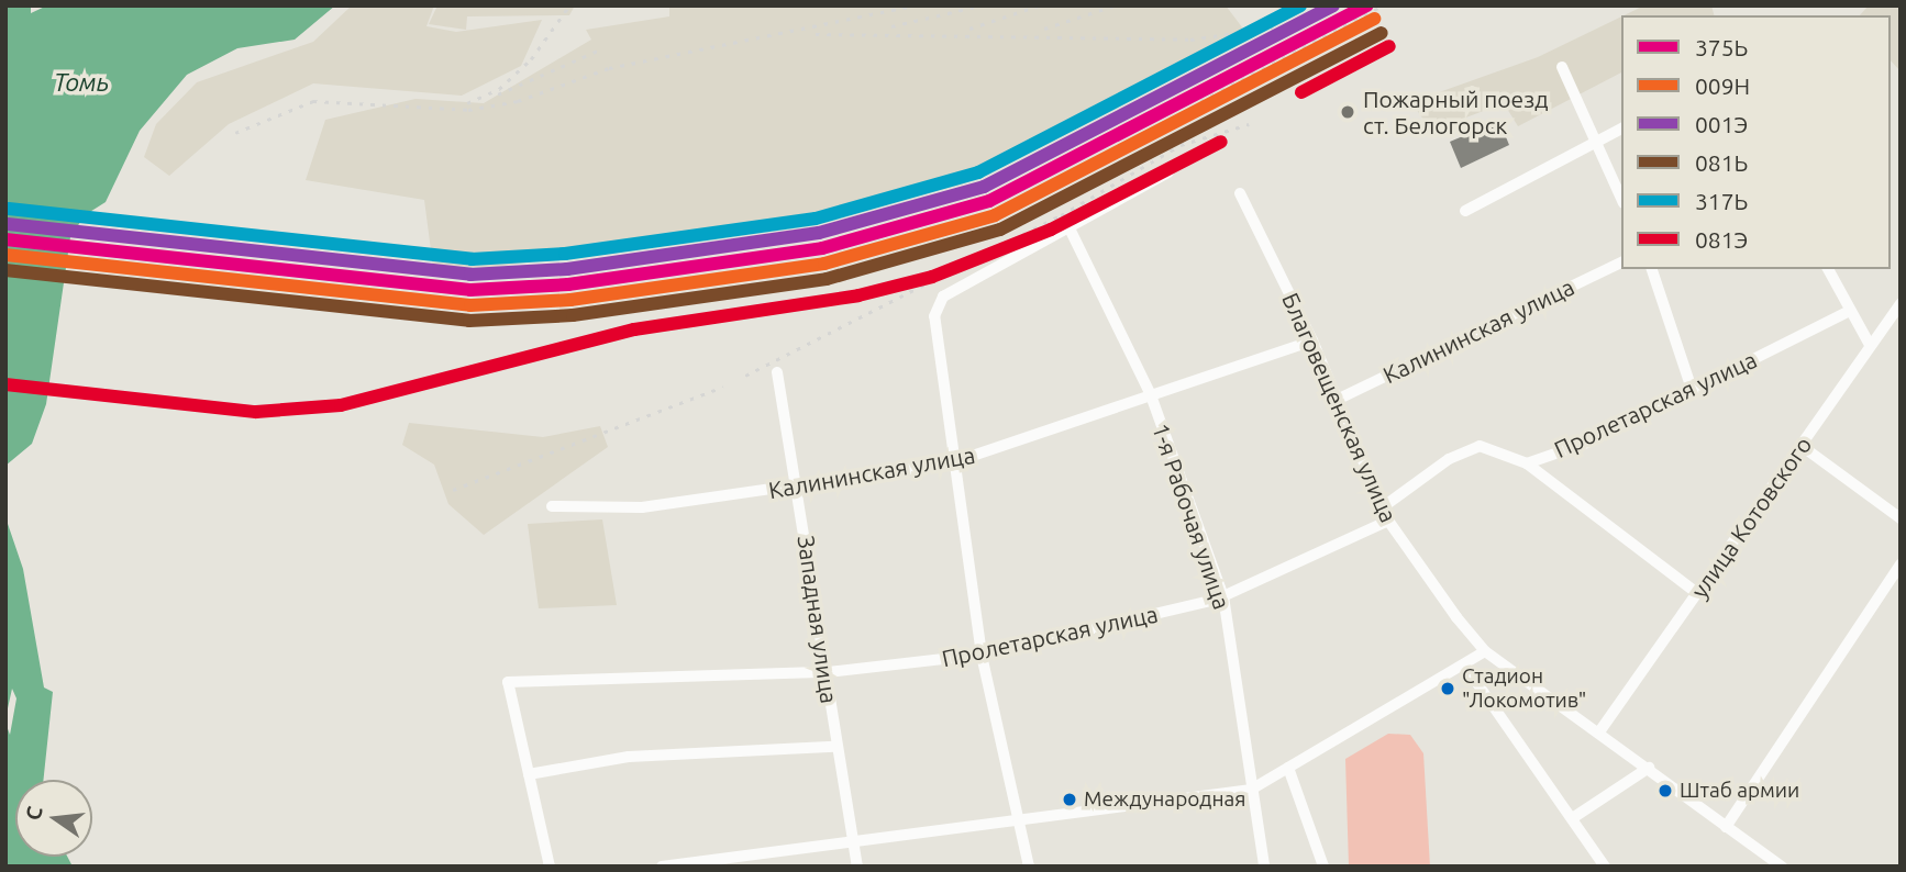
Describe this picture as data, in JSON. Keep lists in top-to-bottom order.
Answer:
{
  "streets": {
    "street": [
      "Калининская улица",
      "Пролетарская улица",
      "Благовещенская улица",
      "1-я Рабочая улица",
      "улица Котовского",
      "Западная улица"
    ]
  },
  "crossings": [
    ["Калининская улица", "Благовещенская улица"],
    ["Калининская улица", "1-я Рабочая улица"],
    ["Калининская улица", "Западная улица"],
    ["Пролетарская улица", "Благовещенская улица"],
    ["Пролетарская улица", "1-я Рабочая улица"],
    ["Пролетарская улица", "Западная улица"],
    ["Благовещенская улица", "улица Котовского"]
  ],
  "water": ["Томь"],
  "places": [
    "Пожарный поезд ст. Белогорск",
    "Стадион \"Локомотив\"",
    "Штаб армии",
    "Международная"
  ],
  "lines": [
    "transit line 375Ь",
    "transit line 001Э",
    "transit line 317Ь",
    "transit line 009Н",
    "transit line 081Ь",
    "transit line 081Э"
  ],
  "legend": [
    "375Ь",
    "009Н",
    "001Э",
    "081Ь",
    "317Ь",
    "081Э"
  ],
  "north": "left"
}
